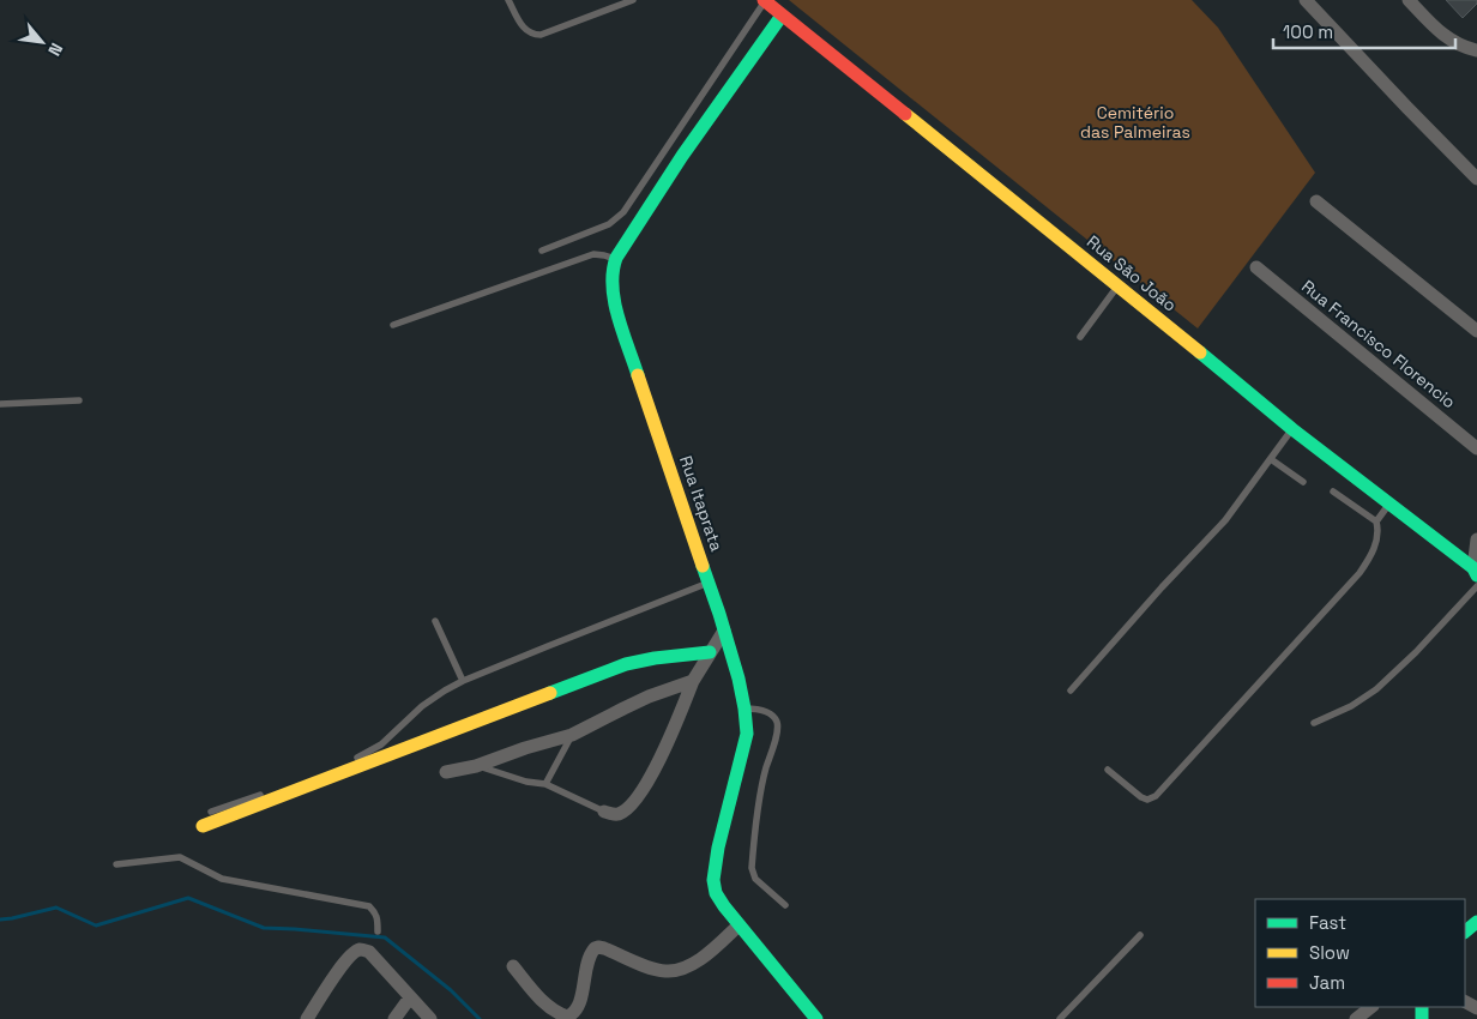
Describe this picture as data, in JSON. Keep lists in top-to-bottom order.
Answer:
{
  "streets": {
    "street": ["Rua São João", "Rua Francisco Florencio", "Rua Itaprata"]
  },
  "crossings": [
    ["Rua São João", "Rua Itaprata"]
  ],
  "parks": ["Cemitério das Palmeiras"],
  "legend": ["Fast", "Slow", "Jam"],
  "scale_bar": "100 m",
  "north": "bottom right"
}
